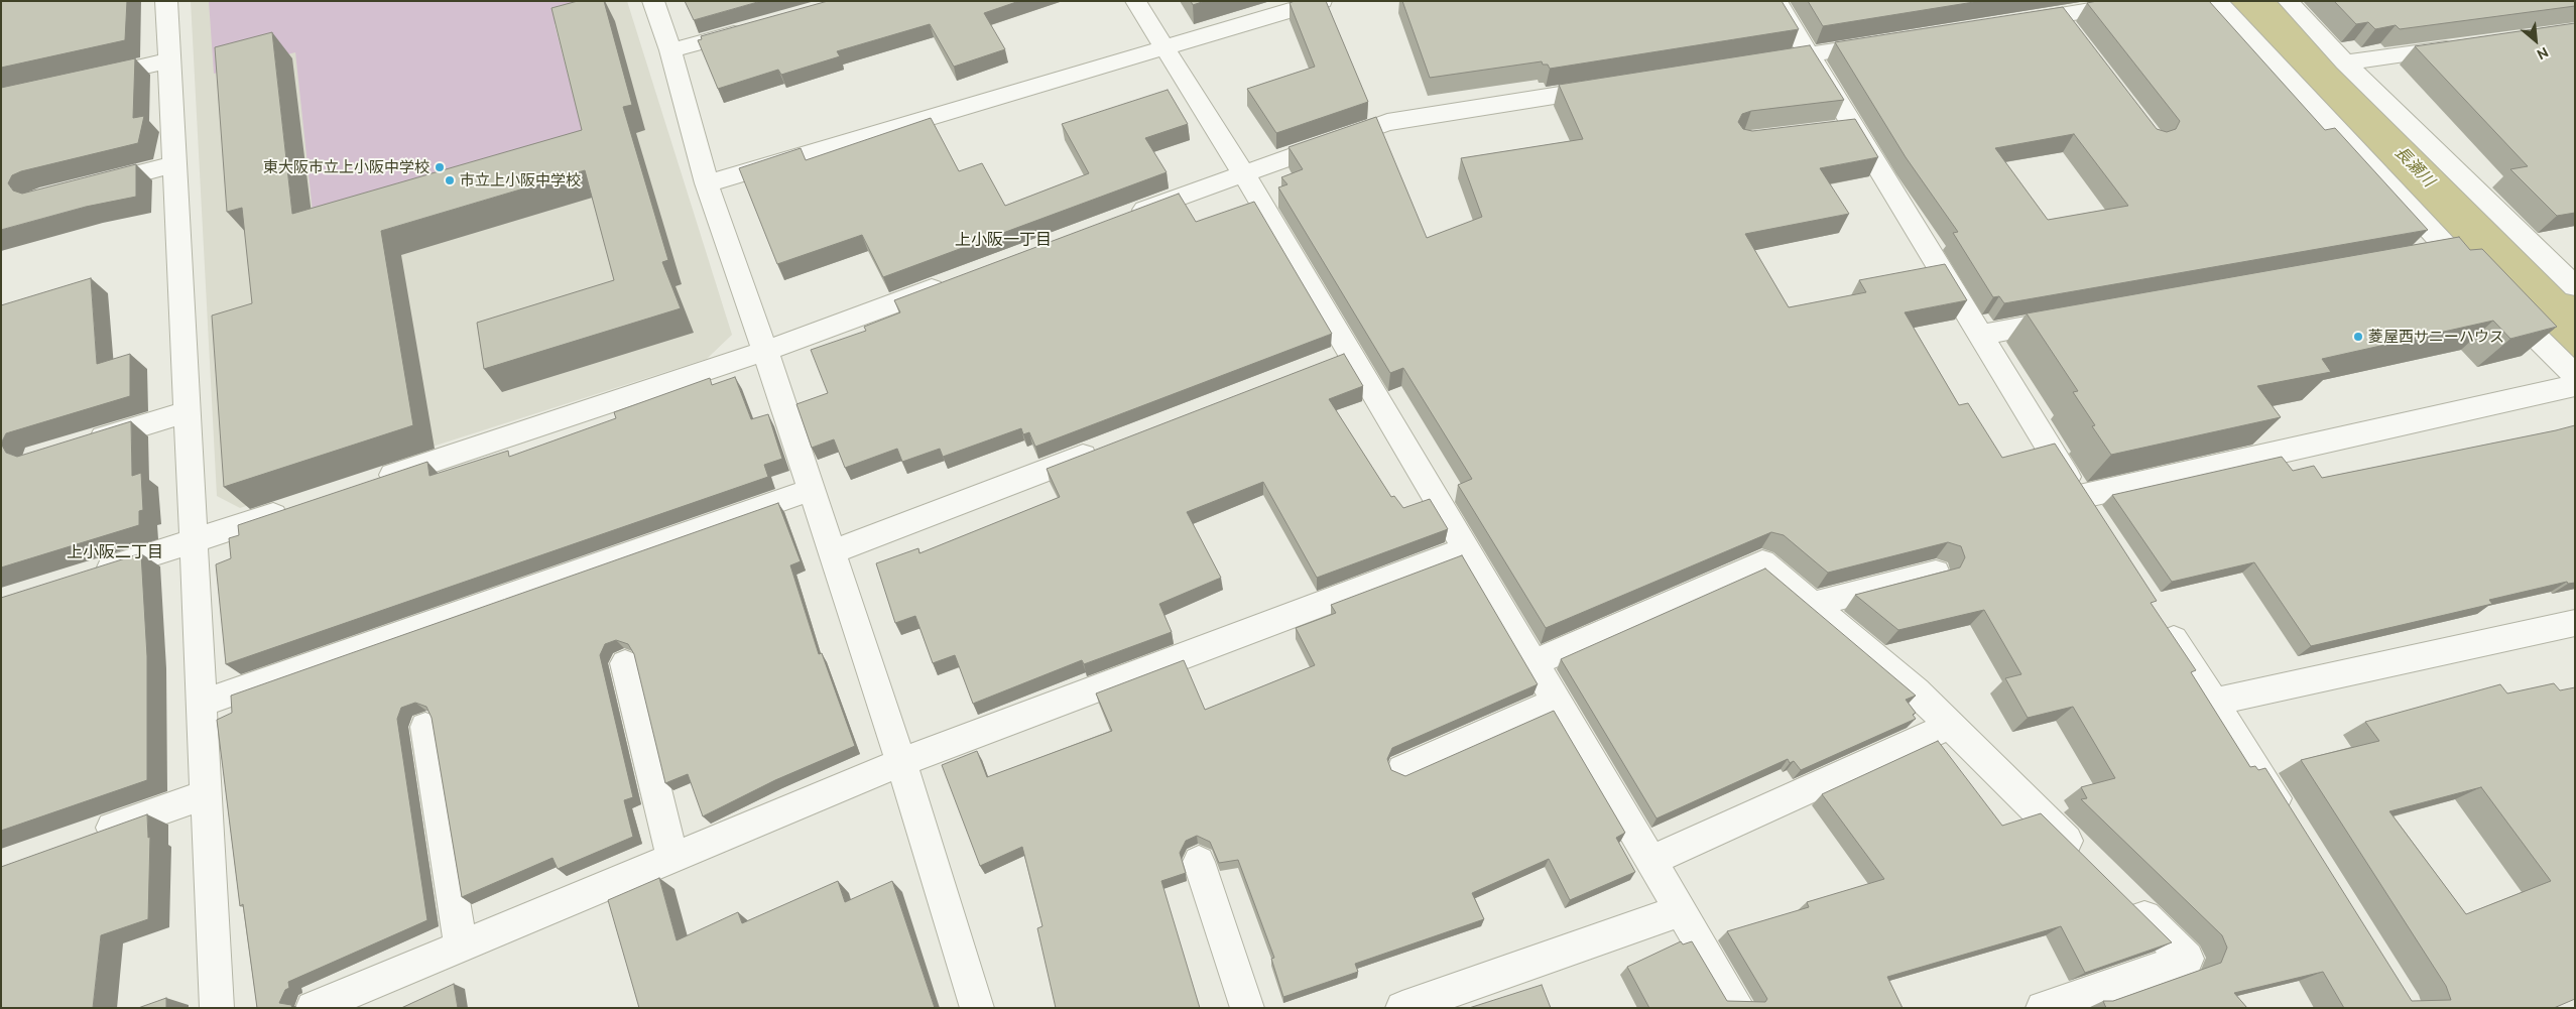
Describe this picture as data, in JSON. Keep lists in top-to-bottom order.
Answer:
{
  "districts": ["上小阪一丁目", "上小阪二丁目"],
  "water": ["長瀬川"],
  "places": ["東大阪市立上小阪中学校", "市立上小阪中学校", "菱屋西サニーハウス"],
  "north": "bottom right"
}
